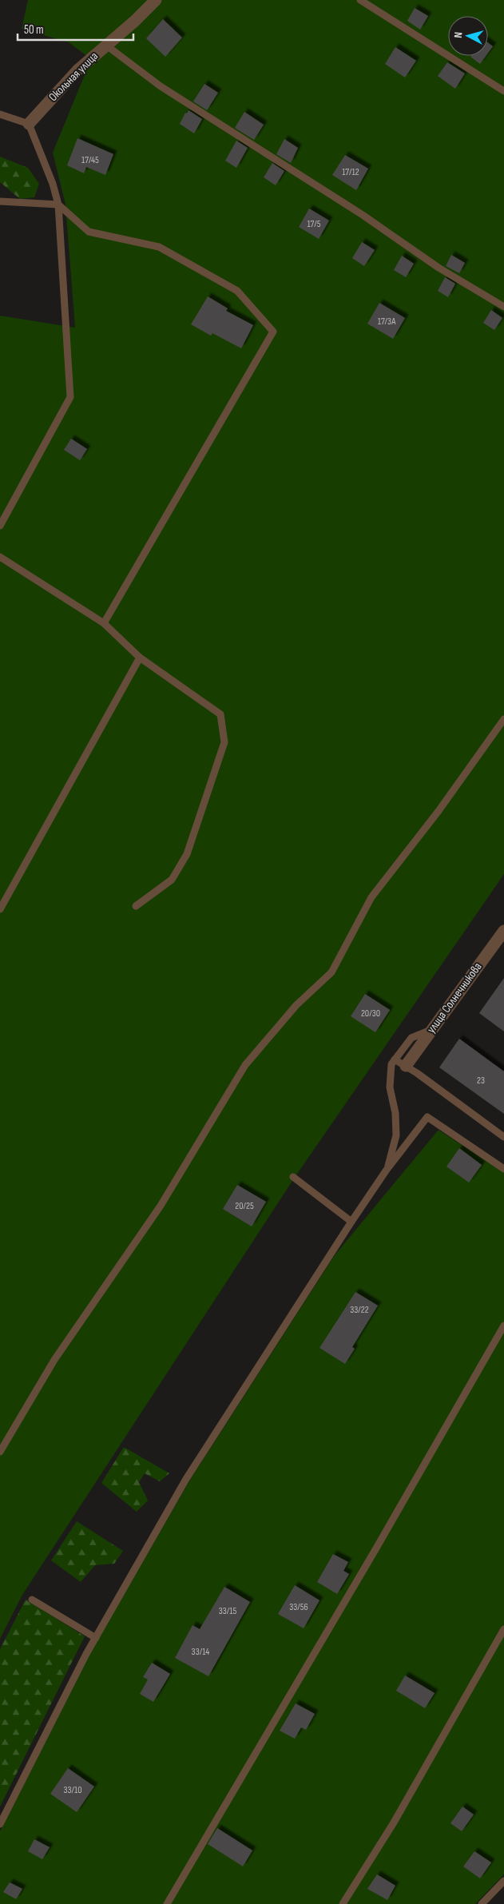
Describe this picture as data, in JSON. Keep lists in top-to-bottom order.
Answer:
{
  "streets": {
    "street": ["Окольная улица", "улица Солнечникова"]
  },
  "house_numbers": [
    "17/45",
    "17/12",
    "17/5",
    "17/3А",
    "20/30",
    "23",
    "20/25",
    "33/22",
    "33/56",
    "33/15",
    "33/14",
    "33/10"
  ],
  "scale_bar": "50 m",
  "north": "left"
}
